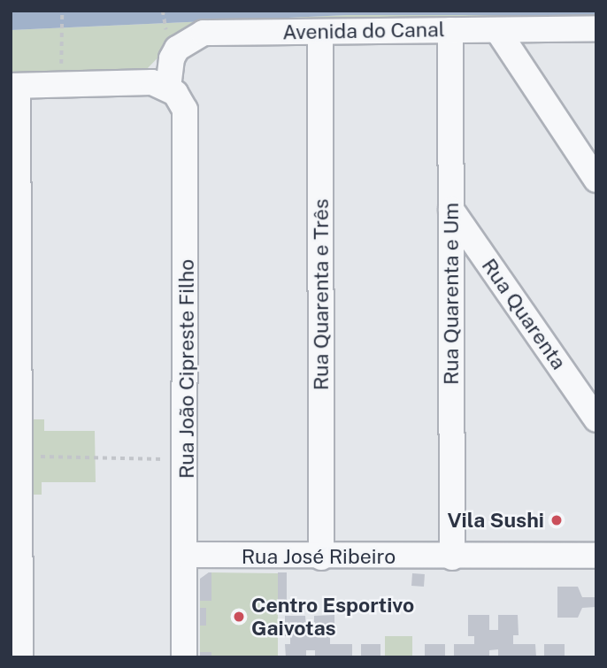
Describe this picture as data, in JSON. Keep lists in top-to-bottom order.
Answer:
{
  "streets": {
    "street": [
      "Avenida do Canal",
      "Rua Quarenta e Um",
      "Rua Quarenta e Três",
      "Rua Quarenta",
      "Rua João Cipreste Filho",
      "Rua José Ribeiro"
    ]
  },
  "crossings": [
    ["Avenida do Canal", "Rua Quarenta e Um"],
    ["Avenida do Canal", "Rua Quarenta e Três"],
    ["Avenida do Canal", "Rua João Cipreste Filho"],
    ["Rua Quarenta e Um", "Rua Quarenta"],
    ["Rua Quarenta e Um", "Rua José Ribeiro"],
    ["Rua Quarenta e Três", "Rua José Ribeiro"],
    ["Rua João Cipreste Filho", "Rua José Ribeiro"]
  ],
  "places": ["Vila Sushi", "Centro Esportivo Gaivotas"]
}
